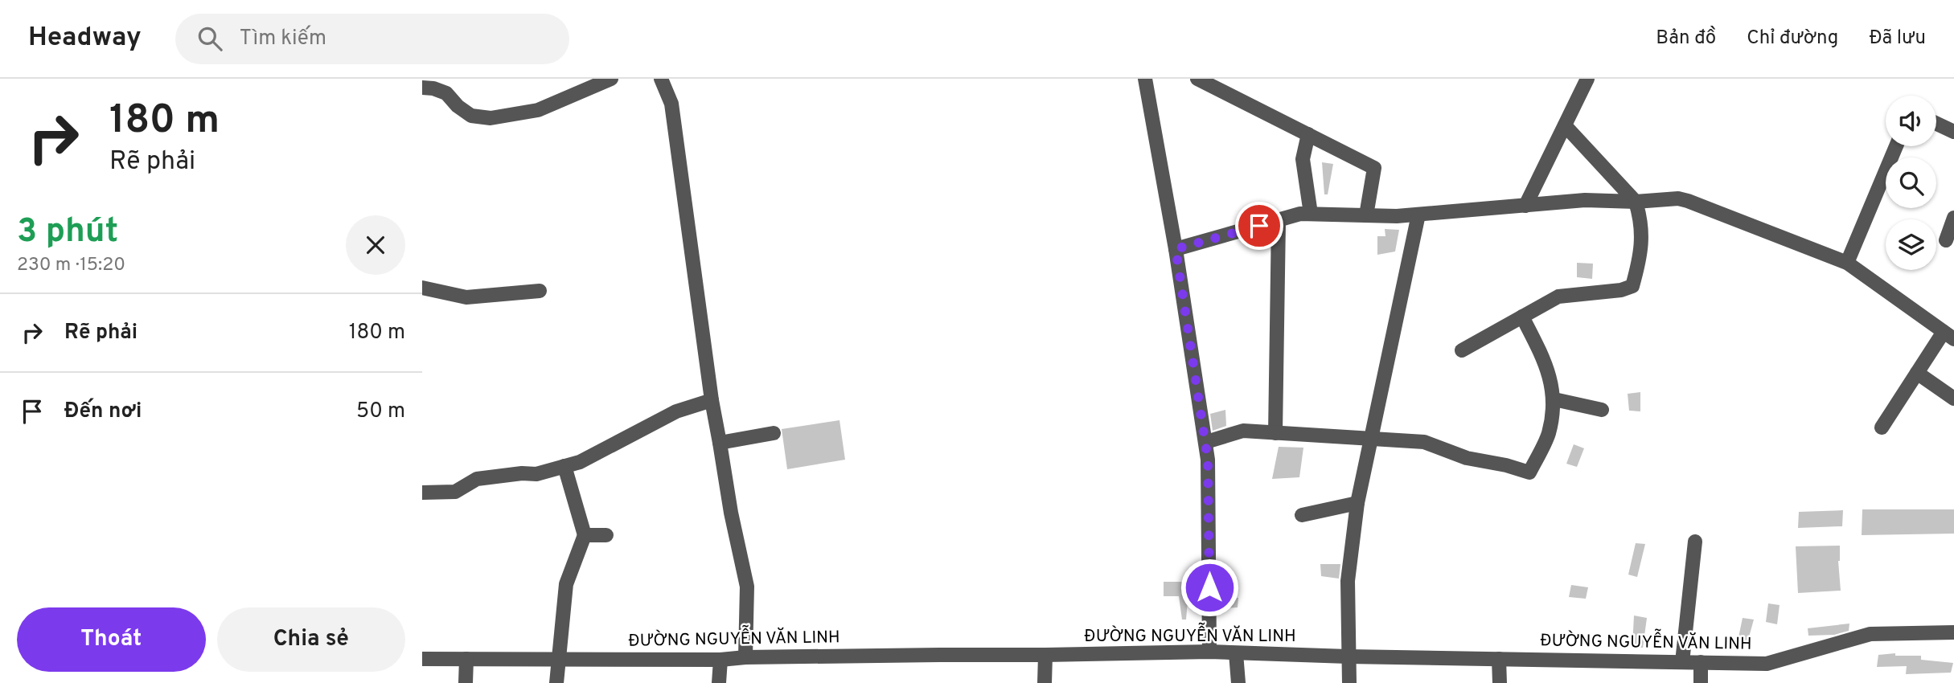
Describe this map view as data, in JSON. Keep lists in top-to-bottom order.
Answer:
{
  "streets": {
    "street": ["ĐƯỜNG NGUYỄN VĂN LINH"]
  },
  "page": {
    "header": "Headway",
    "search": "Tìm kiếm",
    "nav": ["Bản đồ", "Chỉ đường", "Đã lưu"],
    "turn": ["180 m", "Rẽ phải"],
    "heading": ["3 phút", "230 m · 15:20"],
    "list": [
      {
        "name": "Rẽ phải",
        "value": "180 m"
      },
      {
        "name": "Đến nơi",
        "value": "50 m"
      }
    ],
    "buttons": ["Thoát", "Chia sẻ"]
  }
}
